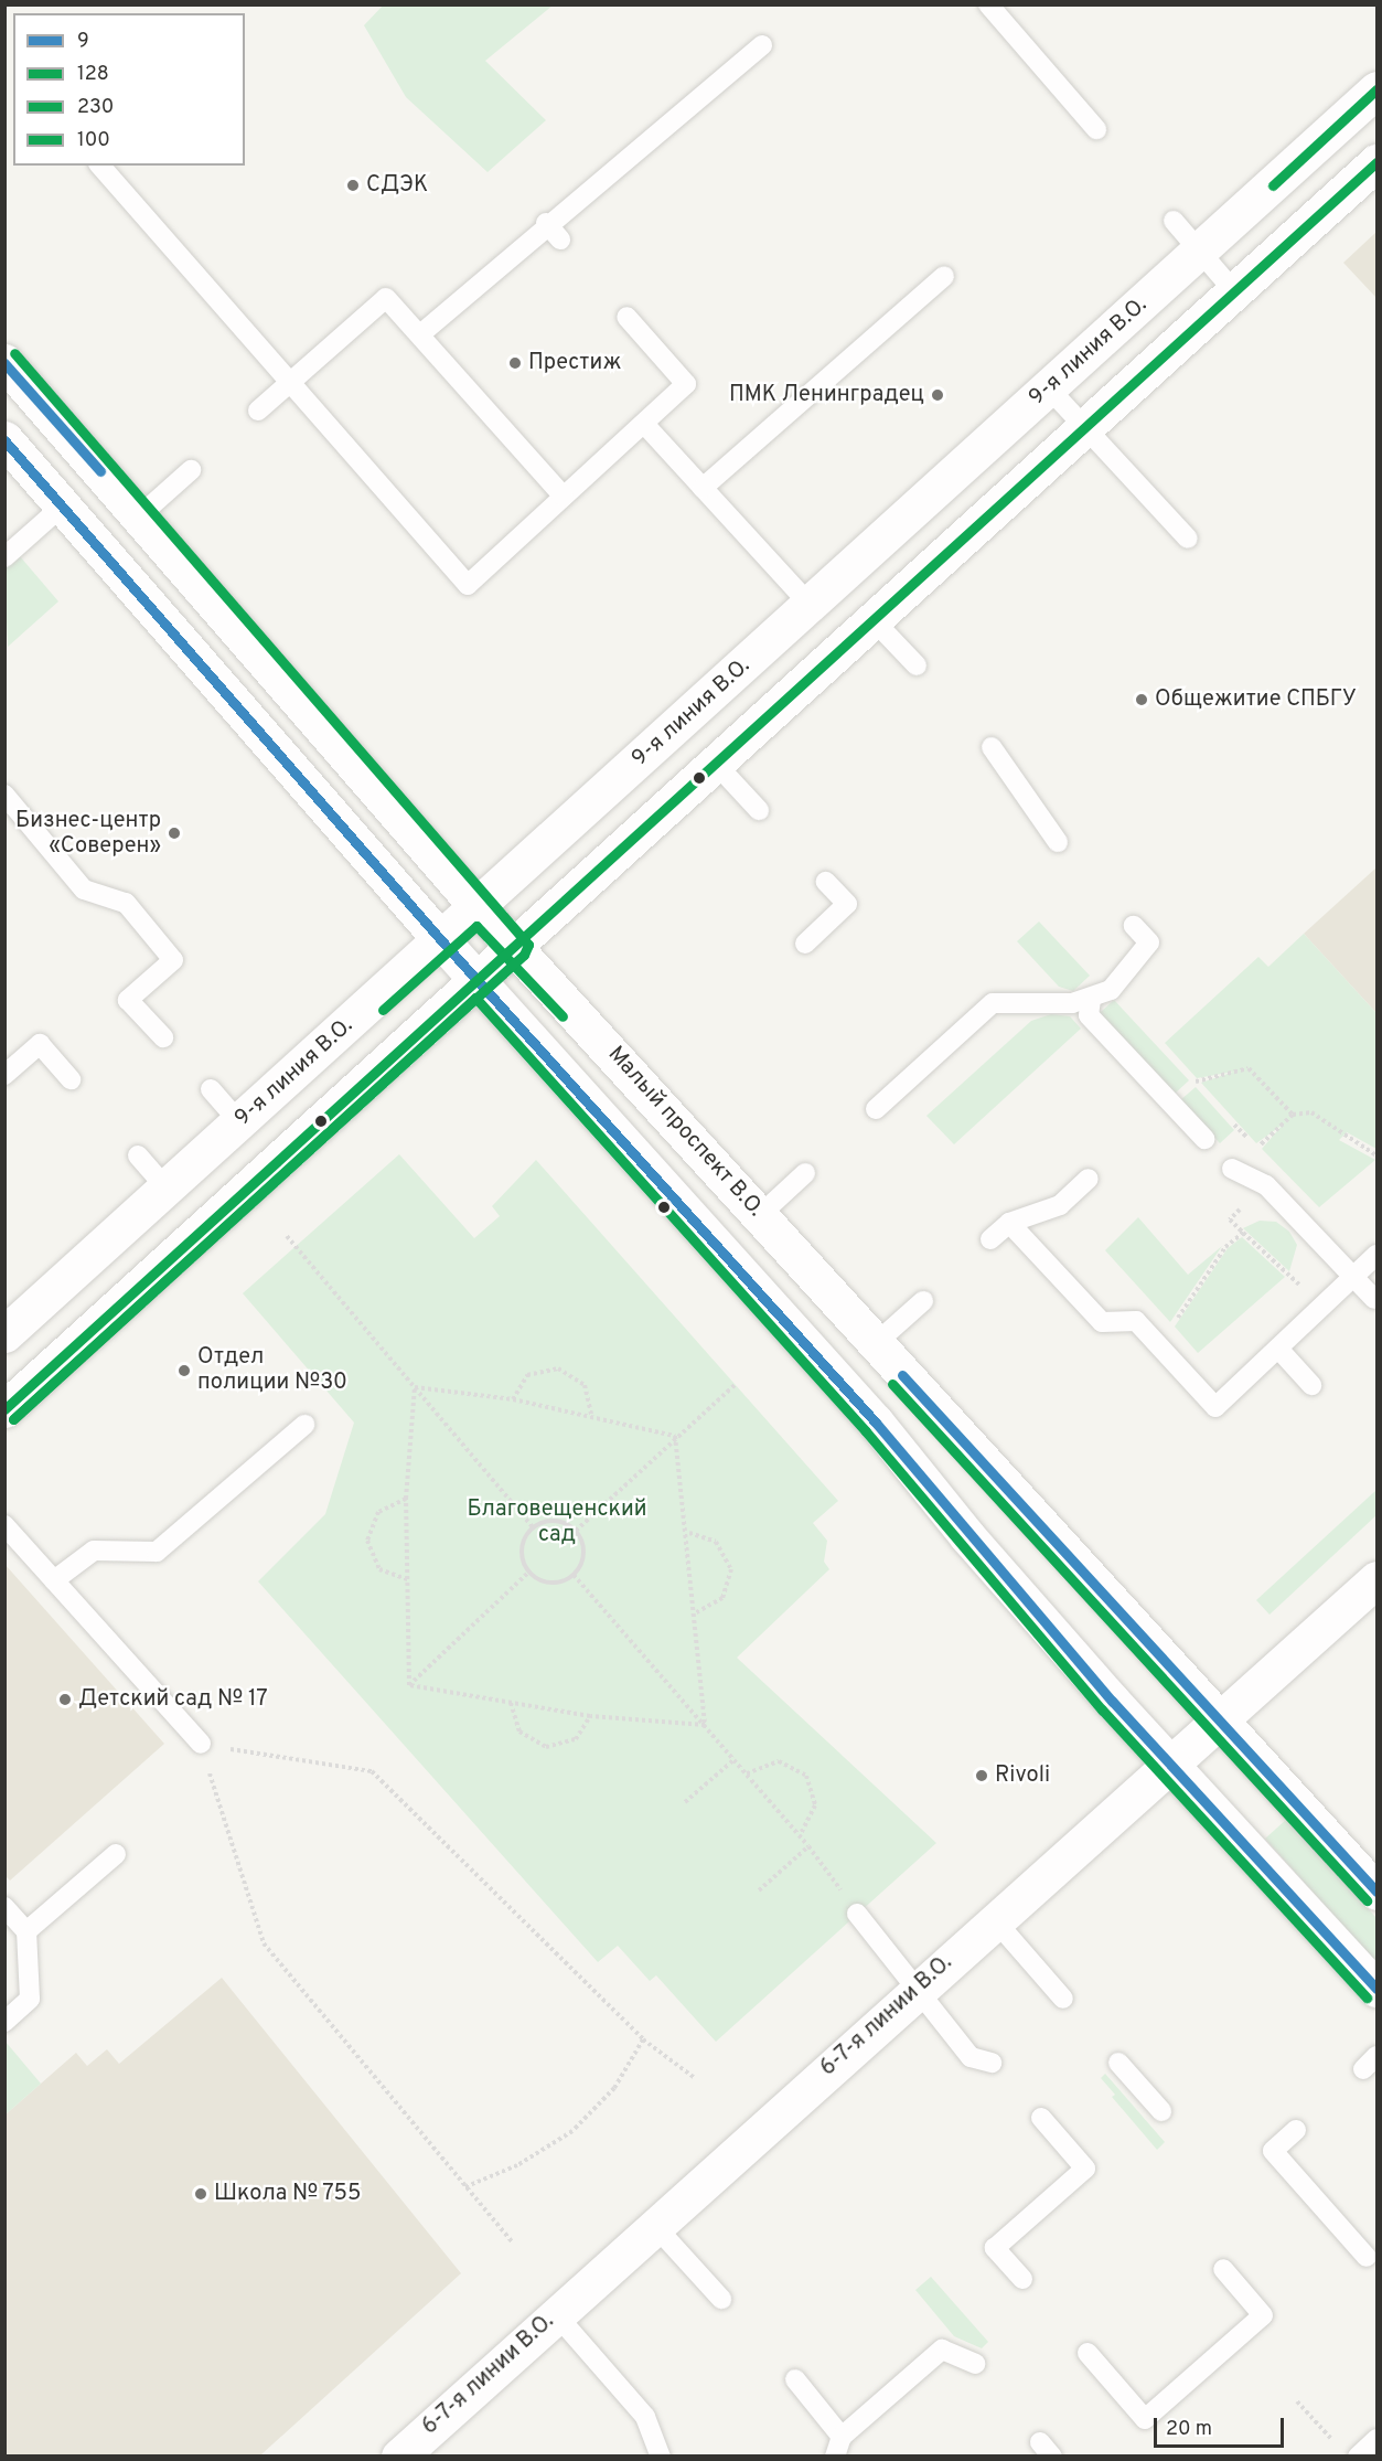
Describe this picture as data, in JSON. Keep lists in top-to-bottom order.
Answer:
{
  "streets": {
    "main road": ["9-я линия В.О.", "Малый проспект В.О.", "6-7-я линии В.О."]
  },
  "crossings": [
    ["9-я линия В.О.", "Малый проспект В.О."],
    ["Малый проспект В.О.", "6-7-я линии В.О."]
  ],
  "parks": ["Благовещенский сад"],
  "places": [
    "СДЭК",
    "Престиж",
    "ПМК Ленинградец",
    "Общежитие СПБГУ",
    "Бизнес-центр «Соверен»",
    "Отдел полиции №30",
    "Детский сад № 17",
    "Rivoli",
    "Школа № 755"
  ],
  "lines": [
    "transit line 230",
    "transit line 100",
    "transit line 9",
    "transit line 128"
  ],
  "legend": [
    "9",
    "128",
    "230",
    "100"
  ],
  "scale_bar": "20 m"
}
